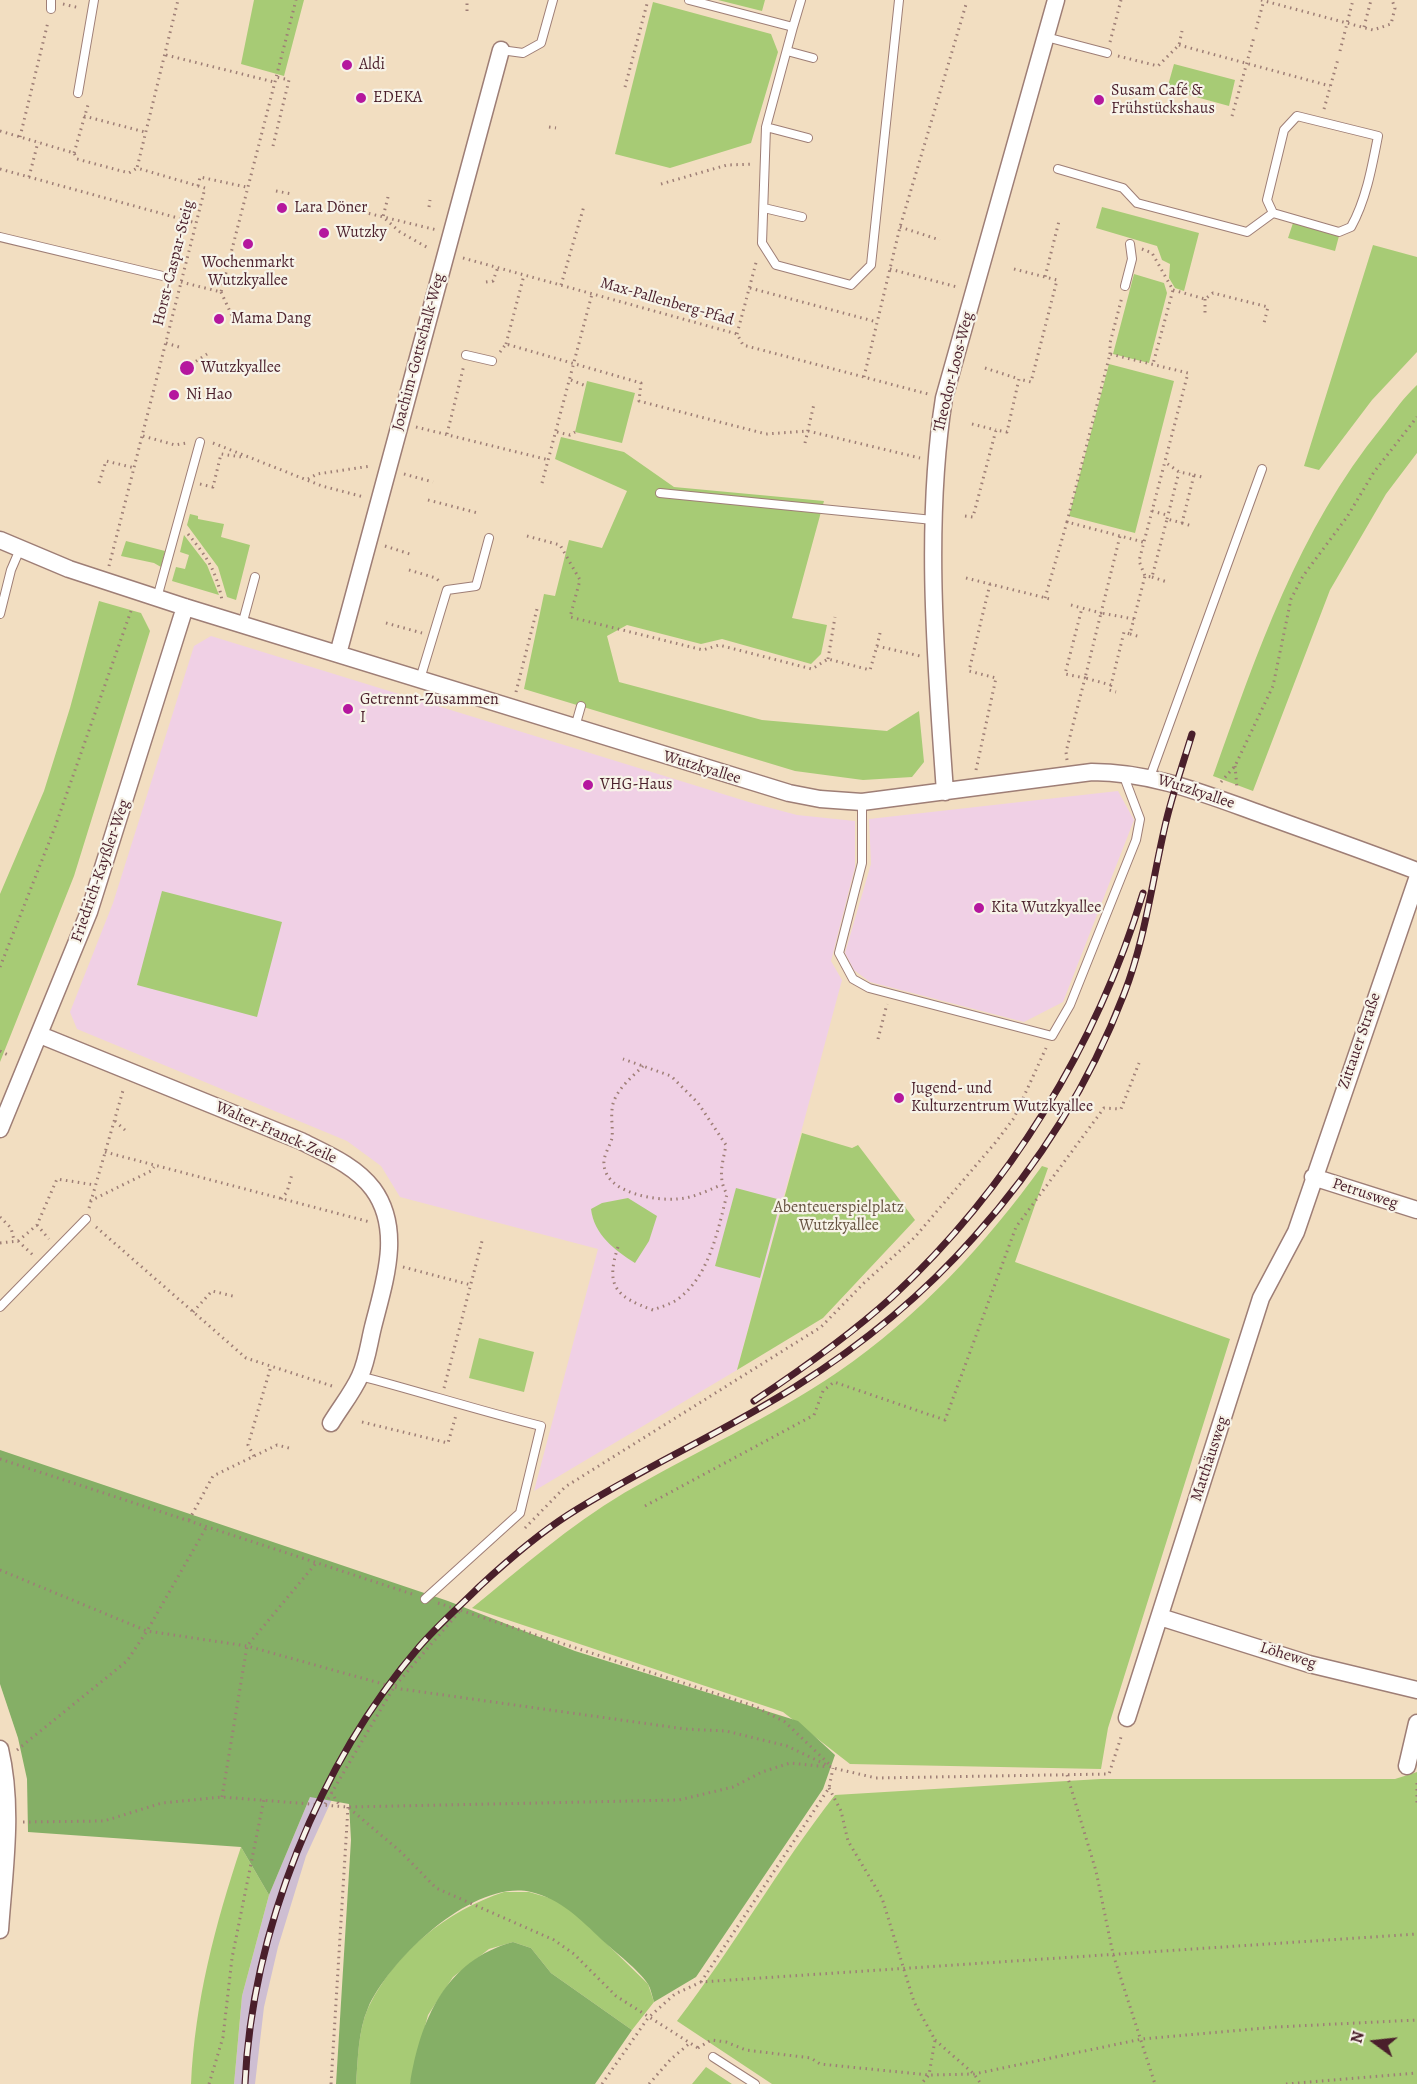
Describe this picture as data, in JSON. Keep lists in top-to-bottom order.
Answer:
{
  "streets": {
    "street": [
      "Joachim-Gottschalk-Weg",
      "Theodor-Loos-Weg",
      "Wutzkyallee",
      "Friedrich-Kayßler-Weg",
      "Zittauer Straße",
      "Walter-Franck-Zeile",
      "Petrusweg",
      "Matthäusweg",
      "Löheweg"
    ],
    "path": ["Horst-Caspar-Steig", "Max-Pallenberg-Pfad"]
  },
  "crossings": [
    ["Horst-Caspar-Steig", "Wutzkyallee"],
    ["Joachim-Gottschalk-Weg", "Wutzkyallee"],
    ["Theodor-Loos-Weg", "Wutzkyallee"],
    ["Wutzkyallee", "Friedrich-Kayßler-Weg"],
    ["Friedrich-Kayßler-Weg", "Walter-Franck-Zeile"],
    ["Zittauer Straße", "Petrusweg"],
    ["Zittauer Straße", "Matthäusweg"],
    ["Matthäusweg", "Löheweg"]
  ],
  "parks": ["Abenteuerspielplatz Wutzkyallee"],
  "places": [
    "Aldi",
    "EDEKA",
    "Susam Café & Frühstückshaus",
    "Lara Döner",
    "Wutzky",
    "Wochenmarkt Wutzkyallee",
    "Mama Dang",
    "Wutzkyallee",
    "Ni Hao",
    "Getrennt-Zusammen I",
    "VHG-Haus",
    "Kita Wutzkyallee",
    "Jugend- und Kulturzentrum Wutzkyallee"
  ],
  "north": "left"
}
